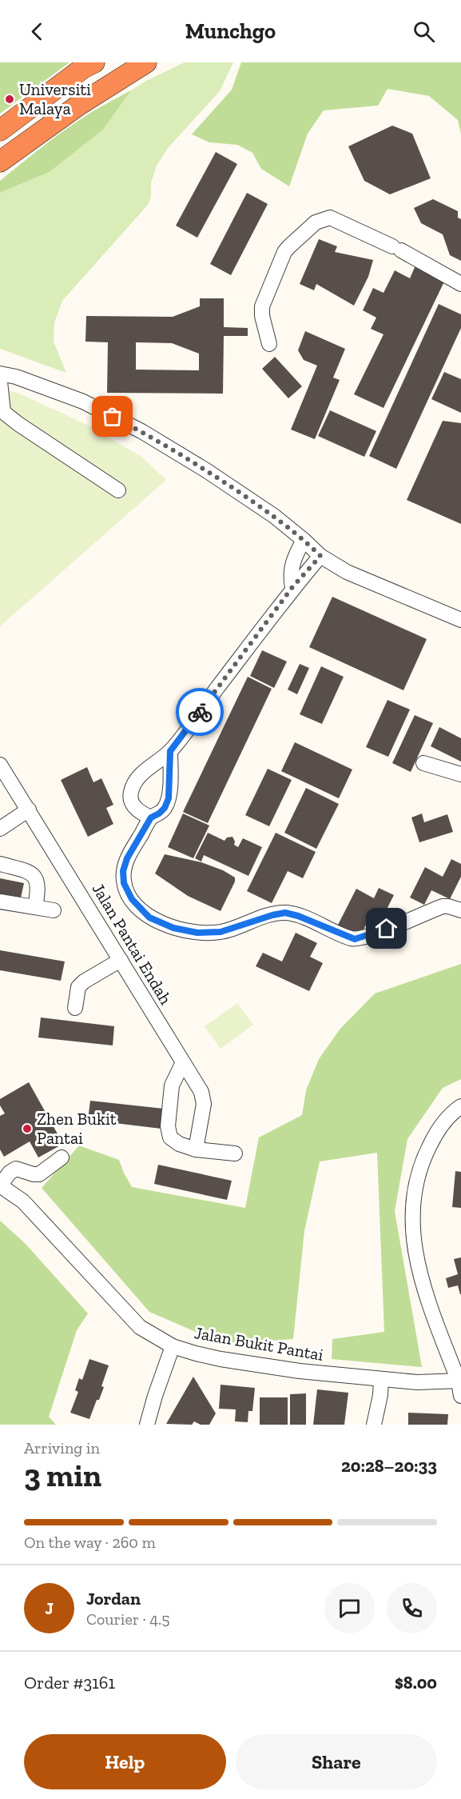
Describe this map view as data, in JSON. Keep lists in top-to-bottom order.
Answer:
{
  "streets": {
    "street": ["Jalan Pantai Endah", "Jalan Bukit Pantai"]
  },
  "places": ["Universiti Malaya", "Zhen Bukit Pantai"],
  "page": {
    "header": "Munchgo",
    "heading": ["3 min", "Arriving in", "20:28–20:33"],
    "panel": [
      "Jordan",
      "Courier · 4.5",
      "Order #3161",
      "$8.00"
    ],
    "bar": "On the way · 260 m",
    "round": "J",
    "buttons": ["Help", "Share"]
  }
}
